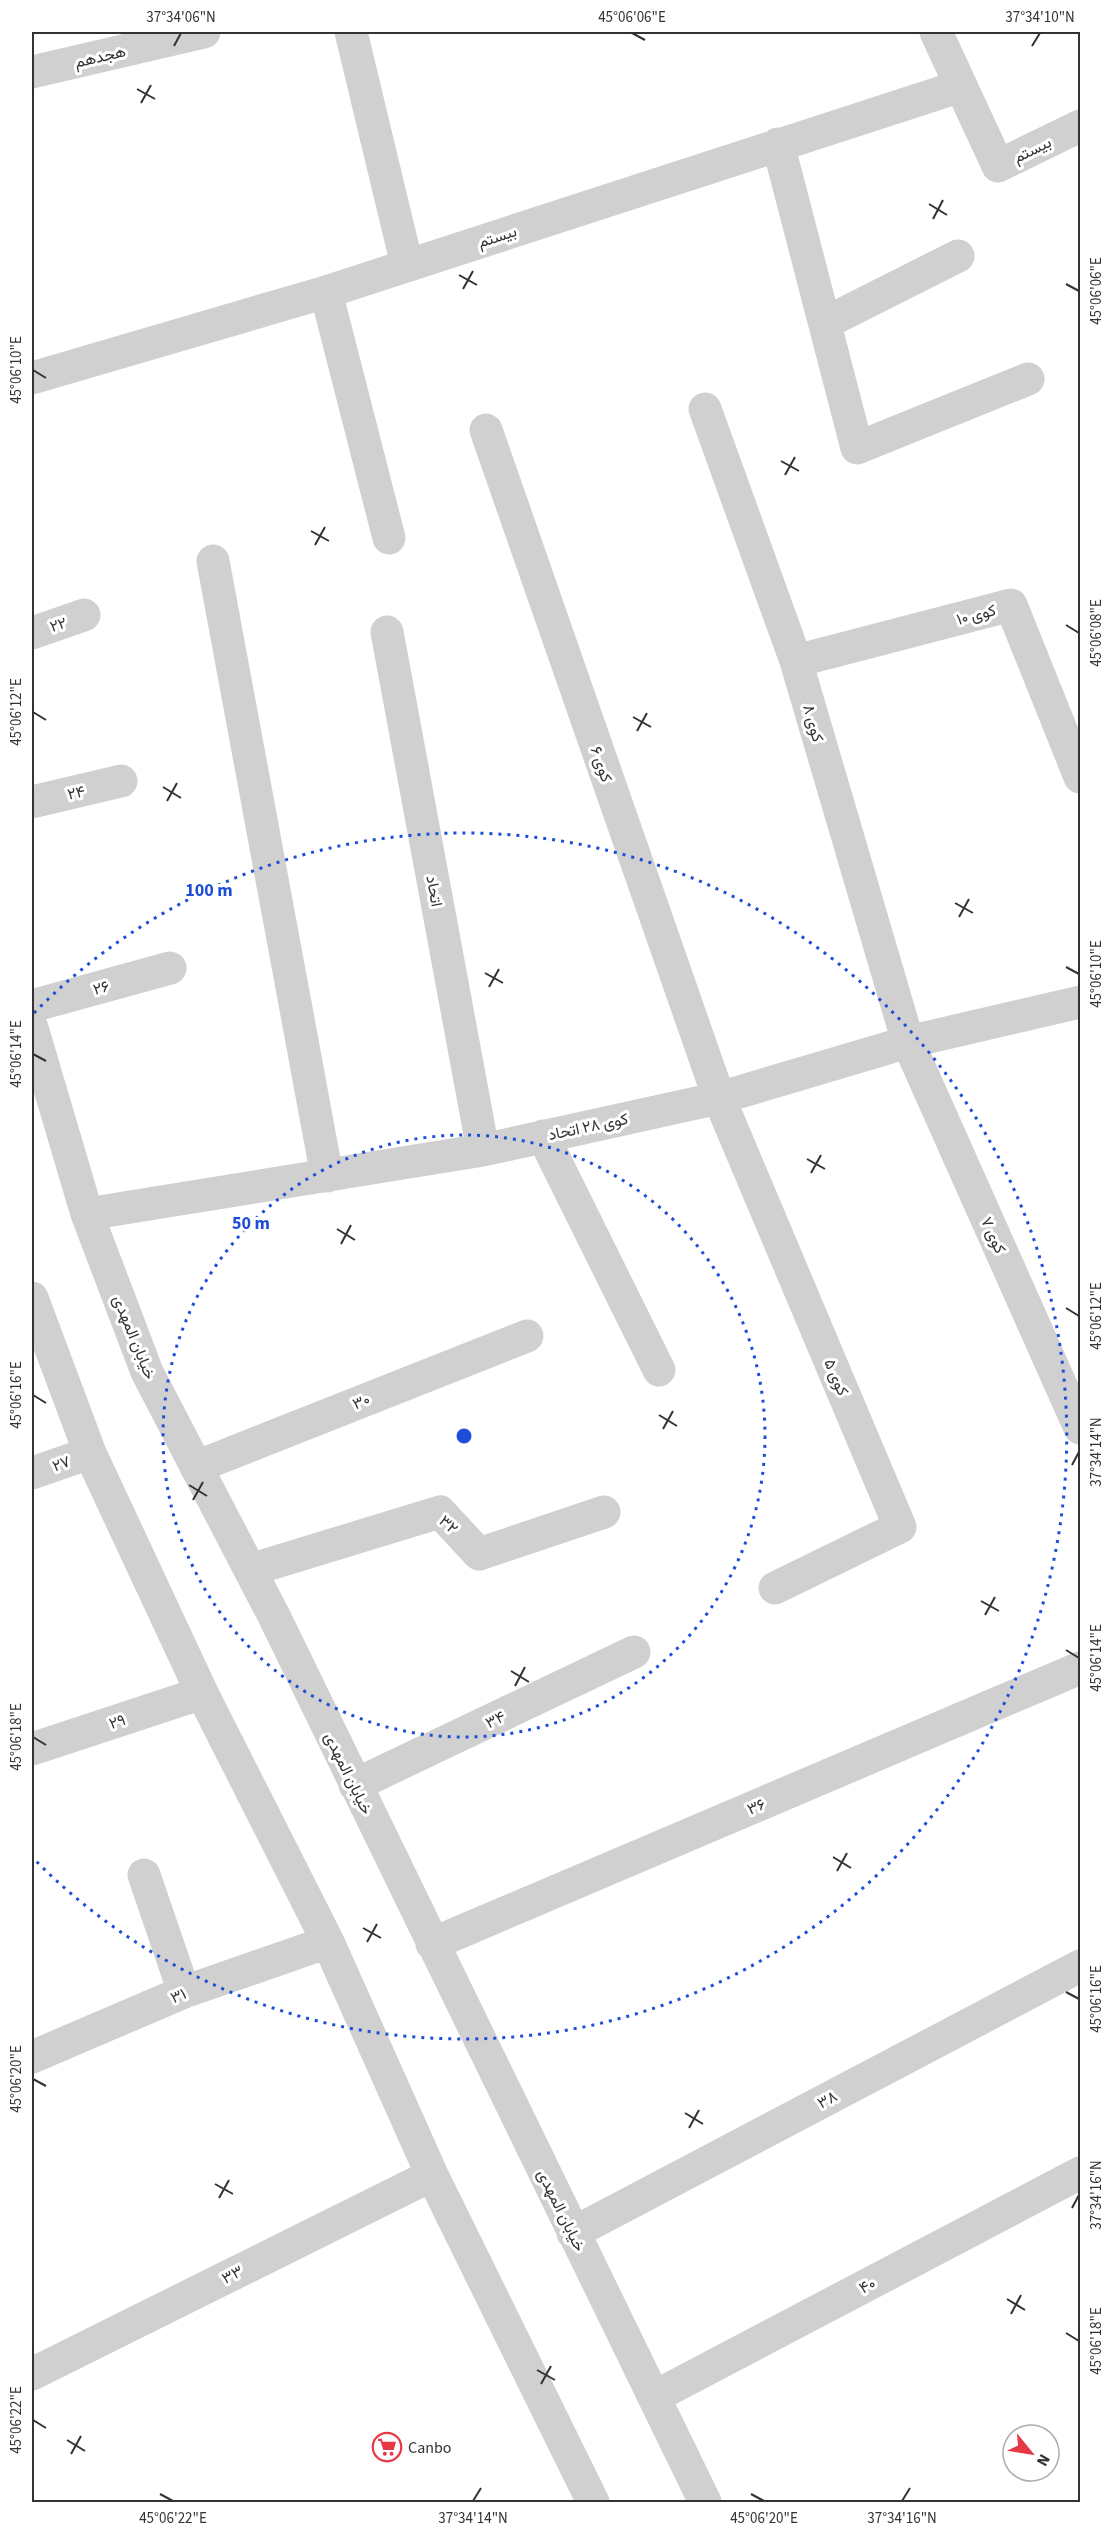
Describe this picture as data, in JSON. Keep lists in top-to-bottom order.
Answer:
{
  "streets": {
    "street": [
      "هجدهم",
      "بیستم",
      "کوی ۱۰",
      "۲۲",
      "کوی ۸",
      "کوی ۶",
      "۲۴",
      "اتحاد",
      "۲۶",
      "کوی ۲۸ اتحاد",
      "کوی ۷",
      "خیابان المهدی",
      "کوی ۵",
      "۳۰",
      "۲۷",
      "۳۲",
      "۳۴",
      "۲۹",
      "۳۶",
      "۳۱",
      "۳۸",
      "۳۳",
      "۴۰"
    ]
  },
  "crossings": [
    ["کوی ۱۰", "کوی ۸"],
    ["کوی ۸", "کوی ۲۸ اتحاد"],
    ["کوی ۸", "کوی ۷"],
    ["کوی ۶", "کوی ۲۸ اتحاد"],
    ["کوی ۶", "کوی ۵"],
    ["اتحاد", "کوی ۲۸ اتحاد"],
    ["کوی ۲۸ اتحاد", "کوی ۷"],
    ["کوی ۲۸ اتحاد", "خیابان المهدی"],
    ["کوی ۲۸ اتحاد", "کوی ۵"],
    ["خیابان المهدی", "۳۰"],
    ["خیابان المهدی", "۳۲"],
    ["خیابان المهدی", "۳۴"],
    ["خیابان المهدی", "۳۶"],
    ["خیابان المهدی", "۳۸"],
    ["خیابان المهدی", "۴۰"]
  ],
  "places": {
    "supermarket": ["Canbo"]
  },
  "north": "bottom right",
  "coordinates": [
    "37°34'06\"N",
    "45°06'06\"E",
    "37°34'10\"N",
    "45°06'10\"E",
    "45°06'08\"E",
    "45°06'12\"E",
    "45°06'14\"E",
    "45°06'16\"E",
    "37°34'14\"N",
    "45°06'18\"E",
    "45°06'20\"E",
    "37°34'16\"N",
    "45°06'22\"E"
  ],
  "rings": ["100 m", "50 m"]
}
